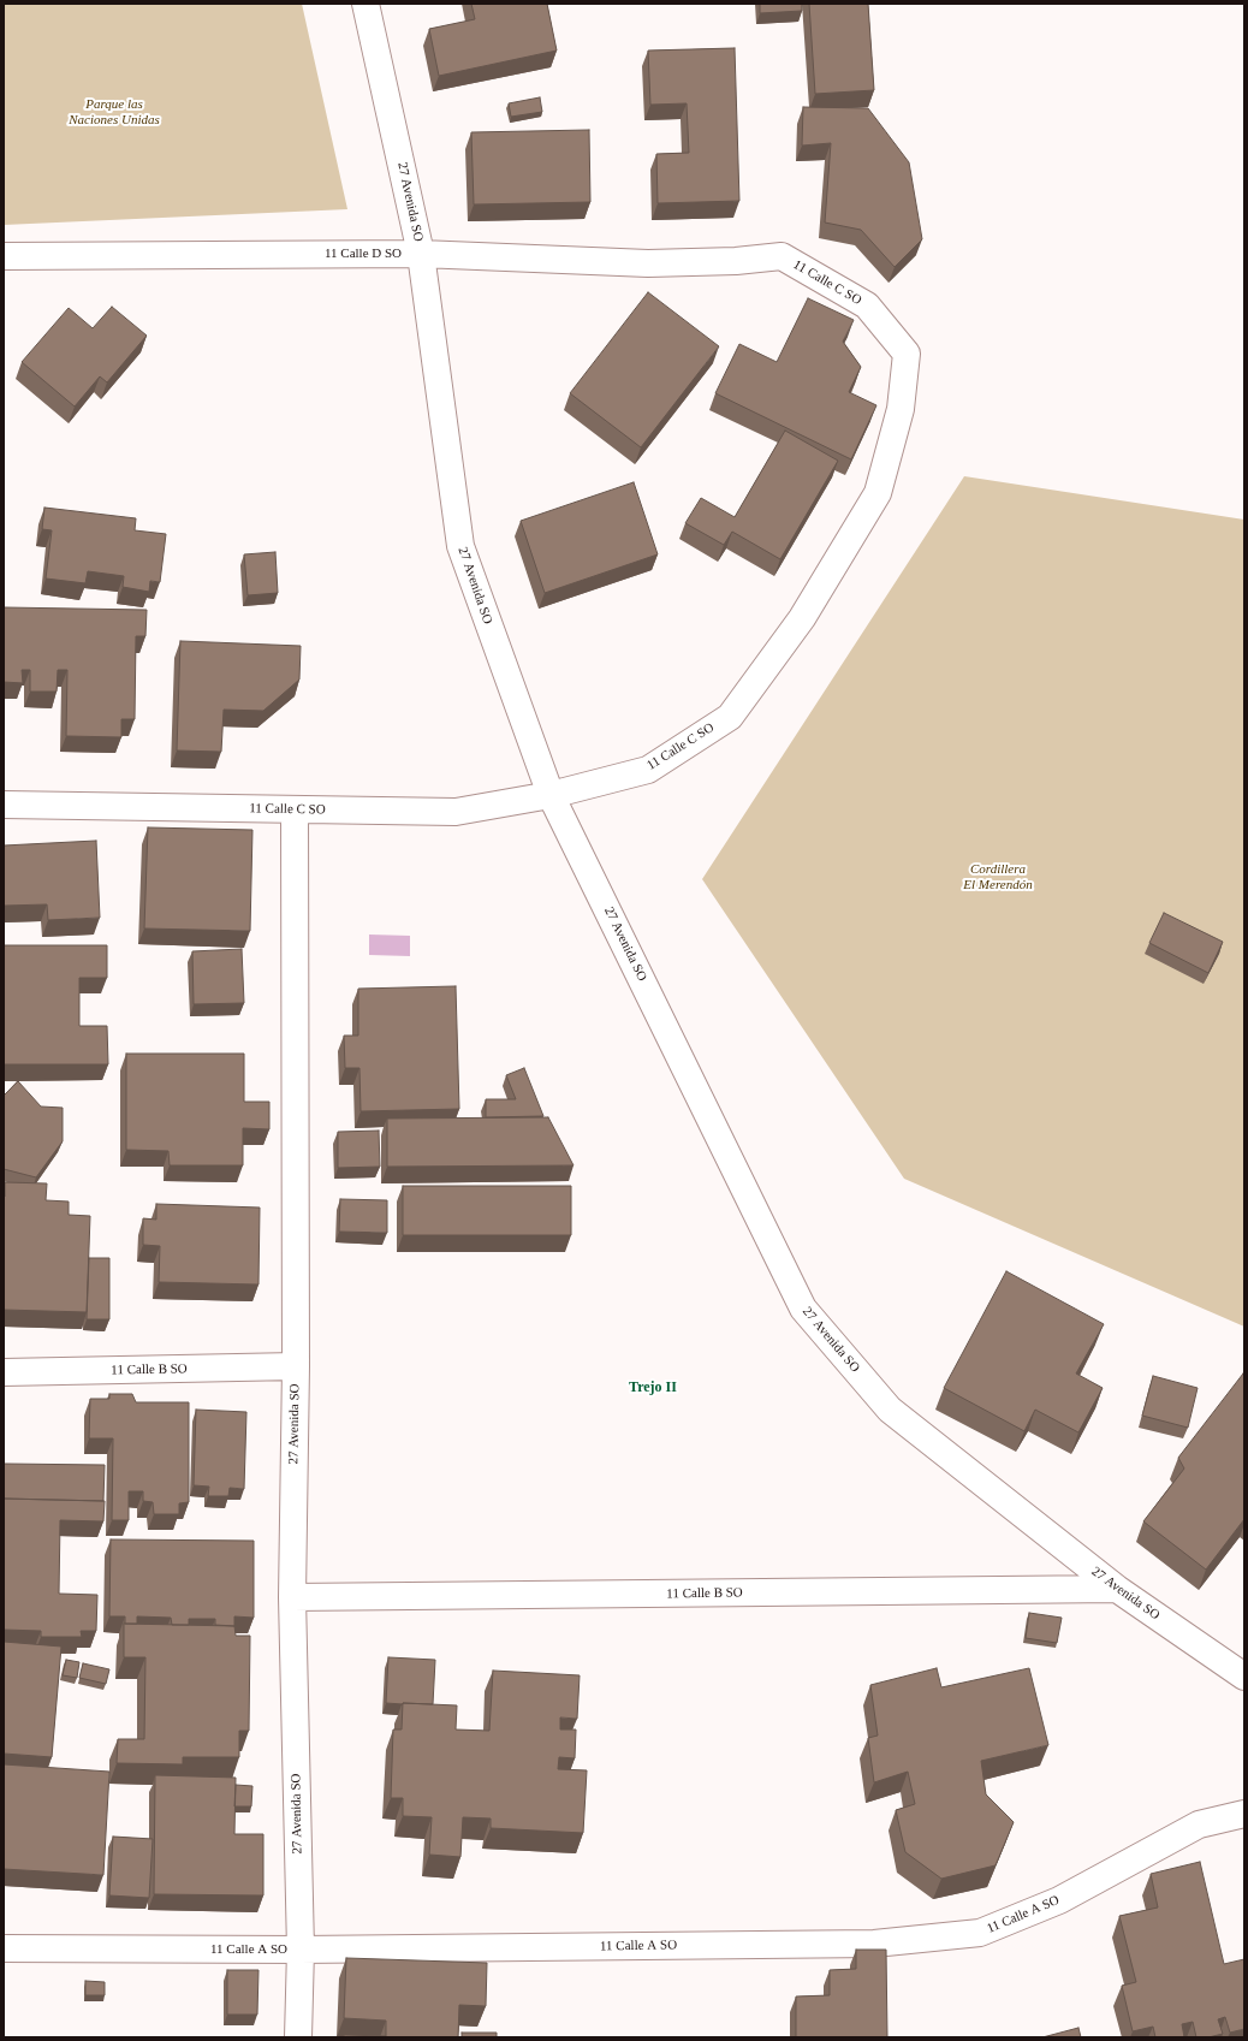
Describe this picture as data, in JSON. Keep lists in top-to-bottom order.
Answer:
{
  "streets": {
    "street": [
      "27 Avenida SO",
      "11 Calle D SO",
      "11 Calle C SO",
      "11 Calle B SO",
      "11 Calle A SO"
    ]
  },
  "crossings": [
    ["27 Avenida SO", "11 Calle D SO"],
    ["27 Avenida SO", "11 Calle C SO"],
    ["27 Avenida SO", "11 Calle B SO"],
    ["27 Avenida SO", "11 Calle A SO"],
    ["11 Calle D SO", "11 Calle C SO"]
  ],
  "districts": ["Trejo II"],
  "parks": ["Parque las Naciones Unidas", "Cordillera El Merendón"]
}
